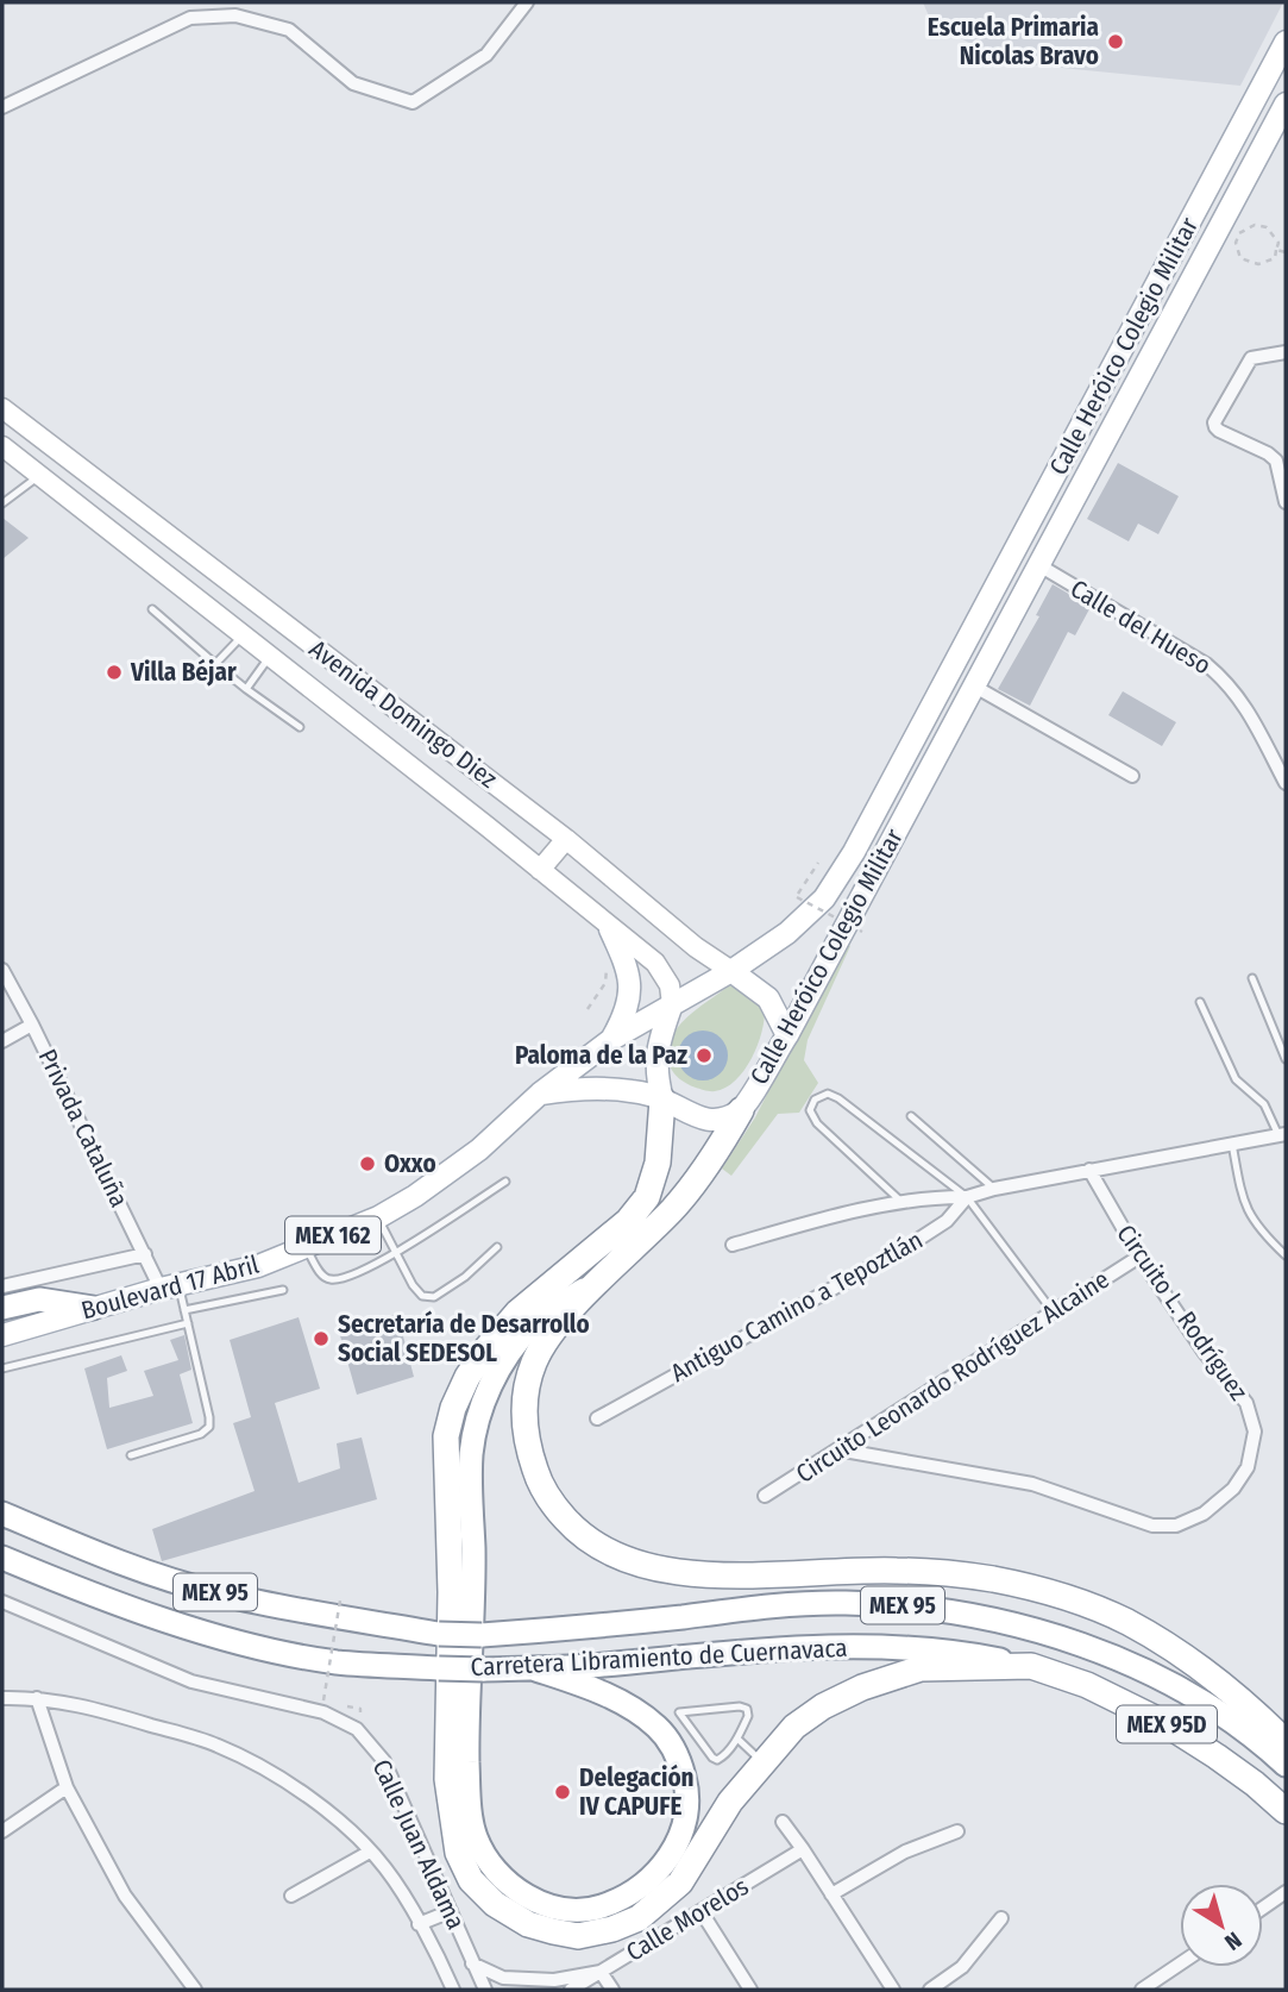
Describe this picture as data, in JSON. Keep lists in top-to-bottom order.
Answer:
{
  "streets": {
    "highway": ["MEX 95", "Carretera Libramiento de Cuernavaca", "MEX 95D"],
    "main road": [
      "Calle Heróico Colegio Militar",
      "Avenida Domingo Diez",
      "MEX 162",
      "Boulevard 17 Abril"
    ],
    "street": [
      "Calle del Hueso",
      "Privada Cataluña",
      "Antiguo Camino a Tepoztlán",
      "Circuito L. Rodríguez",
      "Circuito Leonardo Rodríguez Alcaine",
      "Calle Juan Aldama",
      "Calle Morelos"
    ]
  },
  "crossings": [
    ["Calle Heróico Colegio Militar", "Calle del Hueso"],
    ["Calle Heróico Colegio Militar", "Avenida Domingo Diez"],
    ["Calle Heróico Colegio Militar", "Boulevard 17 Abril"],
    ["Avenida Domingo Diez", "Boulevard 17 Abril"],
    ["Privada Cataluña", "Boulevard 17 Abril"],
    ["Antiguo Camino a Tepoztlán", "Circuito L. Rodríguez"],
    ["Circuito L. Rodríguez", "Circuito Leonardo Rodríguez Alcaine"],
    ["Carretera Libramiento de Cuernavaca", "MEX 95D"]
  ],
  "places": [
    "Escuela Primaria Nicolas Bravo",
    "Villa Béjar",
    "Paloma de la Paz",
    "Oxxo",
    "Secretaría de Desarrollo Social SEDESOL",
    "Delegación IV CAPUFE"
  ],
  "north": "bottom right"
}
